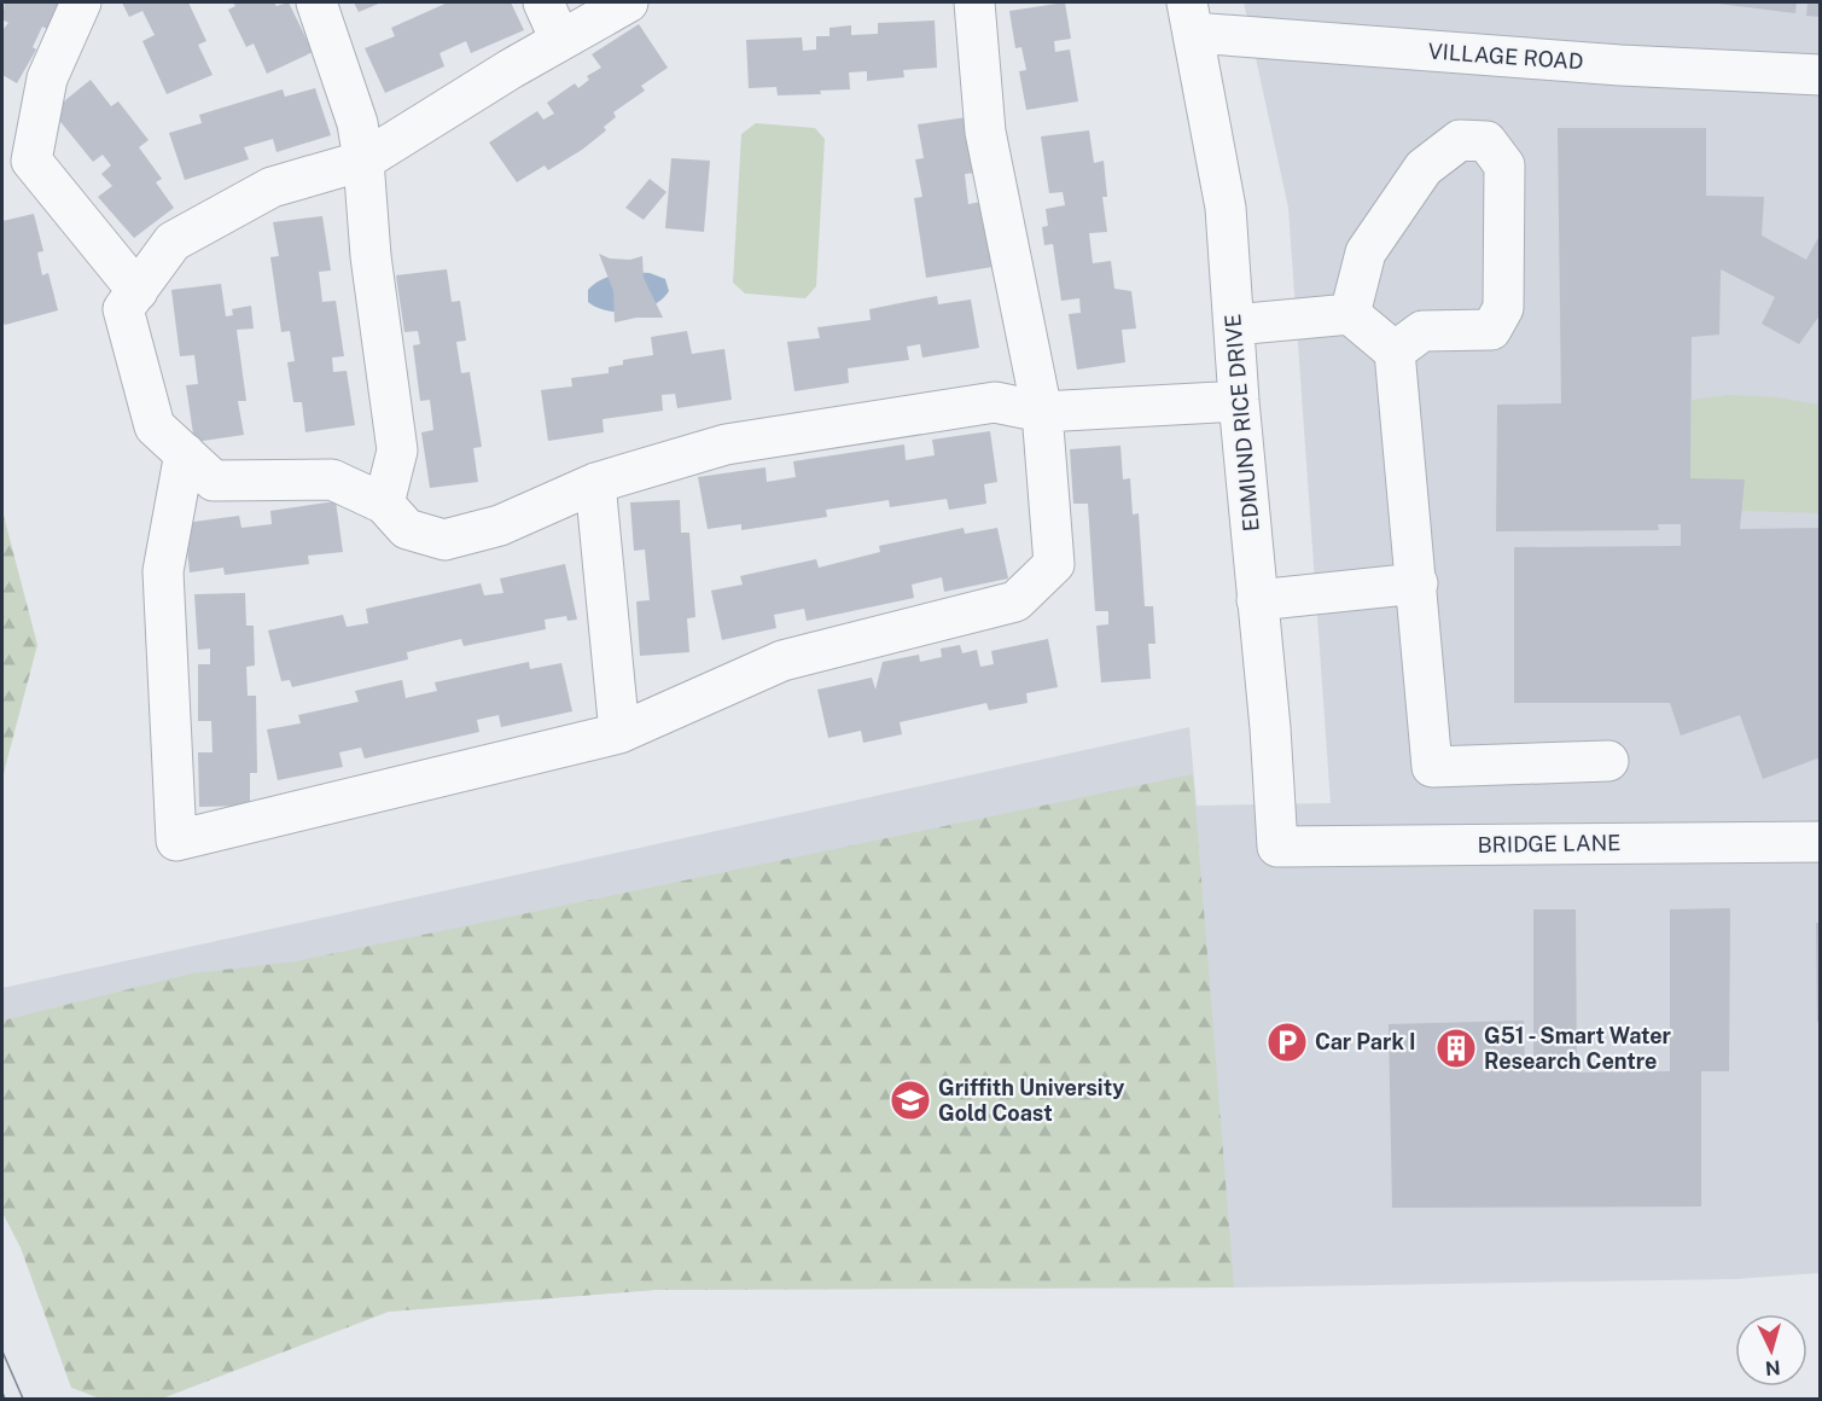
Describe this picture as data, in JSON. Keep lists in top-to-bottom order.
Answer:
{
  "streets": {
    "street": ["VILLAGE ROAD", "EDMUND RICE DRIVE", "BRIDGE LANE"]
  },
  "crossings": [
    ["VILLAGE ROAD", "EDMUND RICE DRIVE"],
    ["EDMUND RICE DRIVE", "BRIDGE LANE"]
  ],
  "places": {
    "parking": ["Car Park I"],
    "building": ["G51 - Smart Water Research Centre"],
    "school or university": ["Griffith University Gold Coast"]
  },
  "north": "bottom"
}
